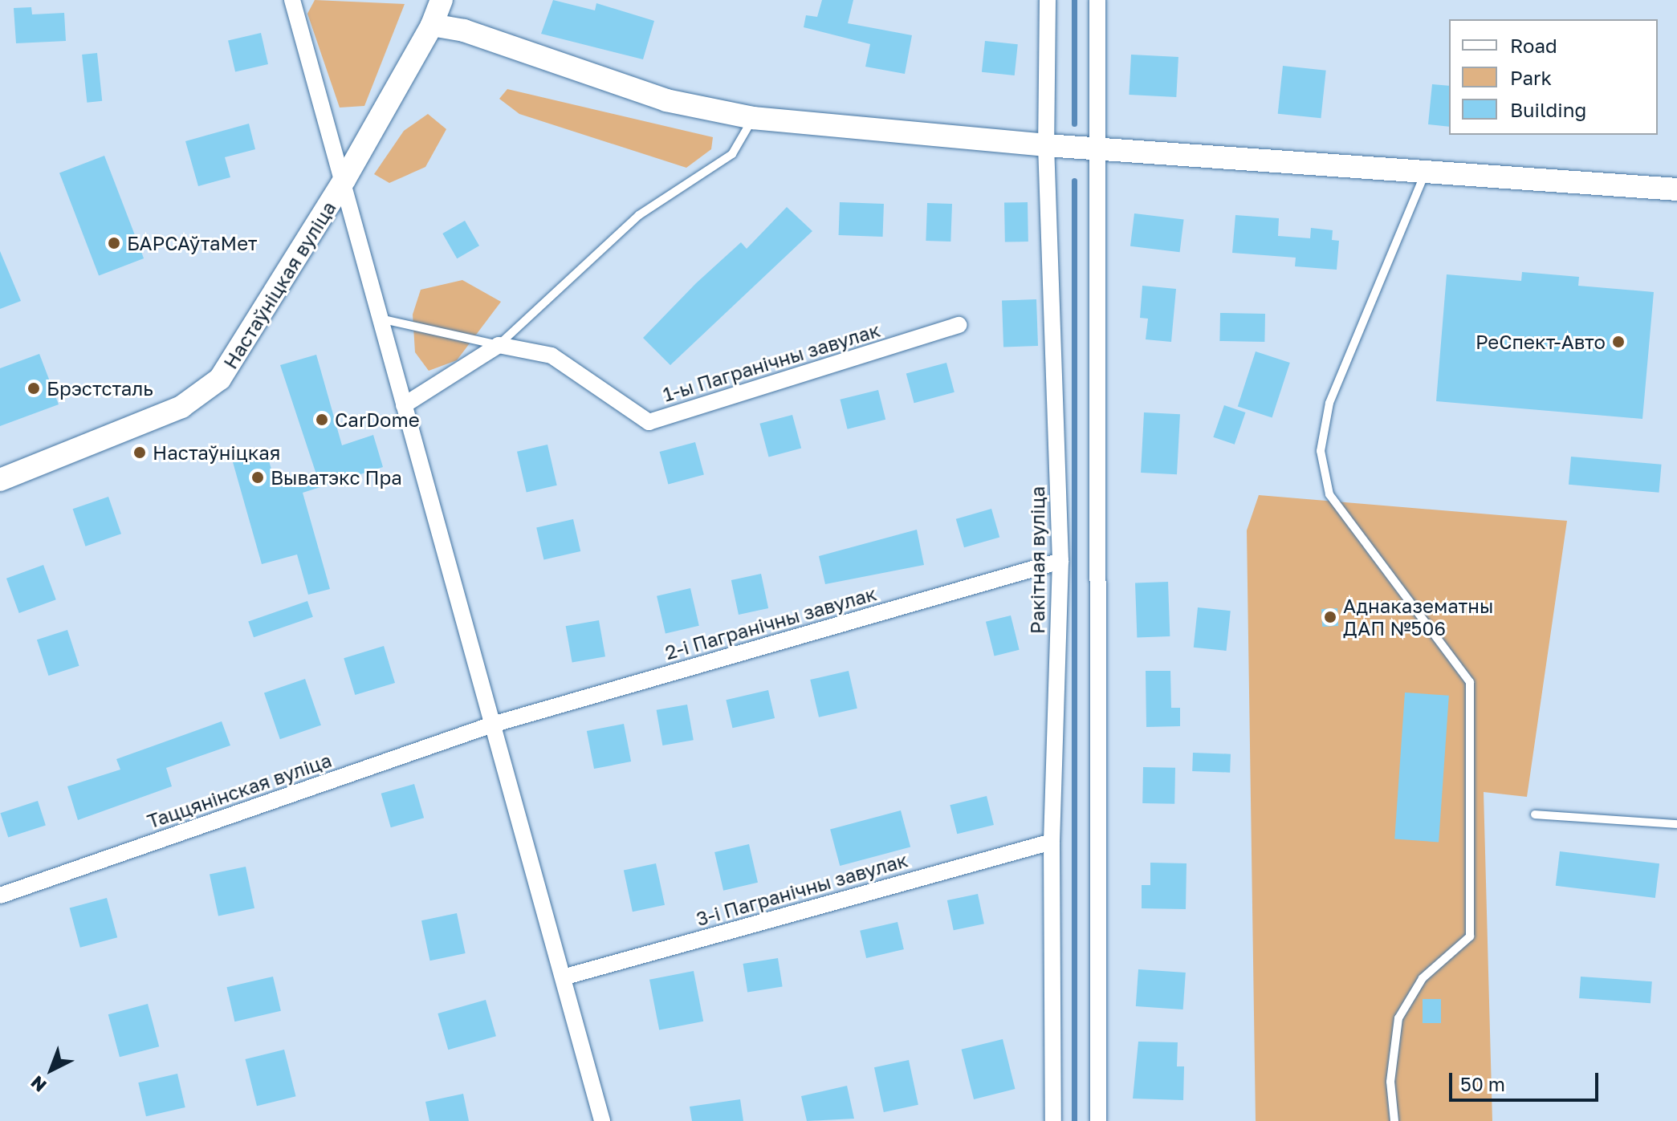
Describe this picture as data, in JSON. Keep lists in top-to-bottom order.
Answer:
{
  "streets": {
    "street": [
      "Настаўніцкая вуліца",
      "1-ы Пагранічны завулак",
      "Ракітная вуліца",
      "2-і Пагранічны завулак",
      "Таццянінская вуліца",
      "3-і Пагранічны завулак"
    ]
  },
  "crossings": [
    ["Ракітная вуліца", "2-і Пагранічны завулак"],
    ["Ракітная вуліца", "3-і Пагранічны завулак"],
    ["2-і Пагранічны завулак", "Таццянінская вуліца"]
  ],
  "places": [
    "БАРСАўтаМет",
    "РеСпект-Авто",
    "Брэстсталь",
    "CarDome",
    "Настаўніцкая",
    "Выватэкс Пра",
    "Аднаказематны ДАП №506"
  ],
  "legend": ["Road", "Park", "Building"],
  "scale_bar": "50 m",
  "north": "bottom left"
}
